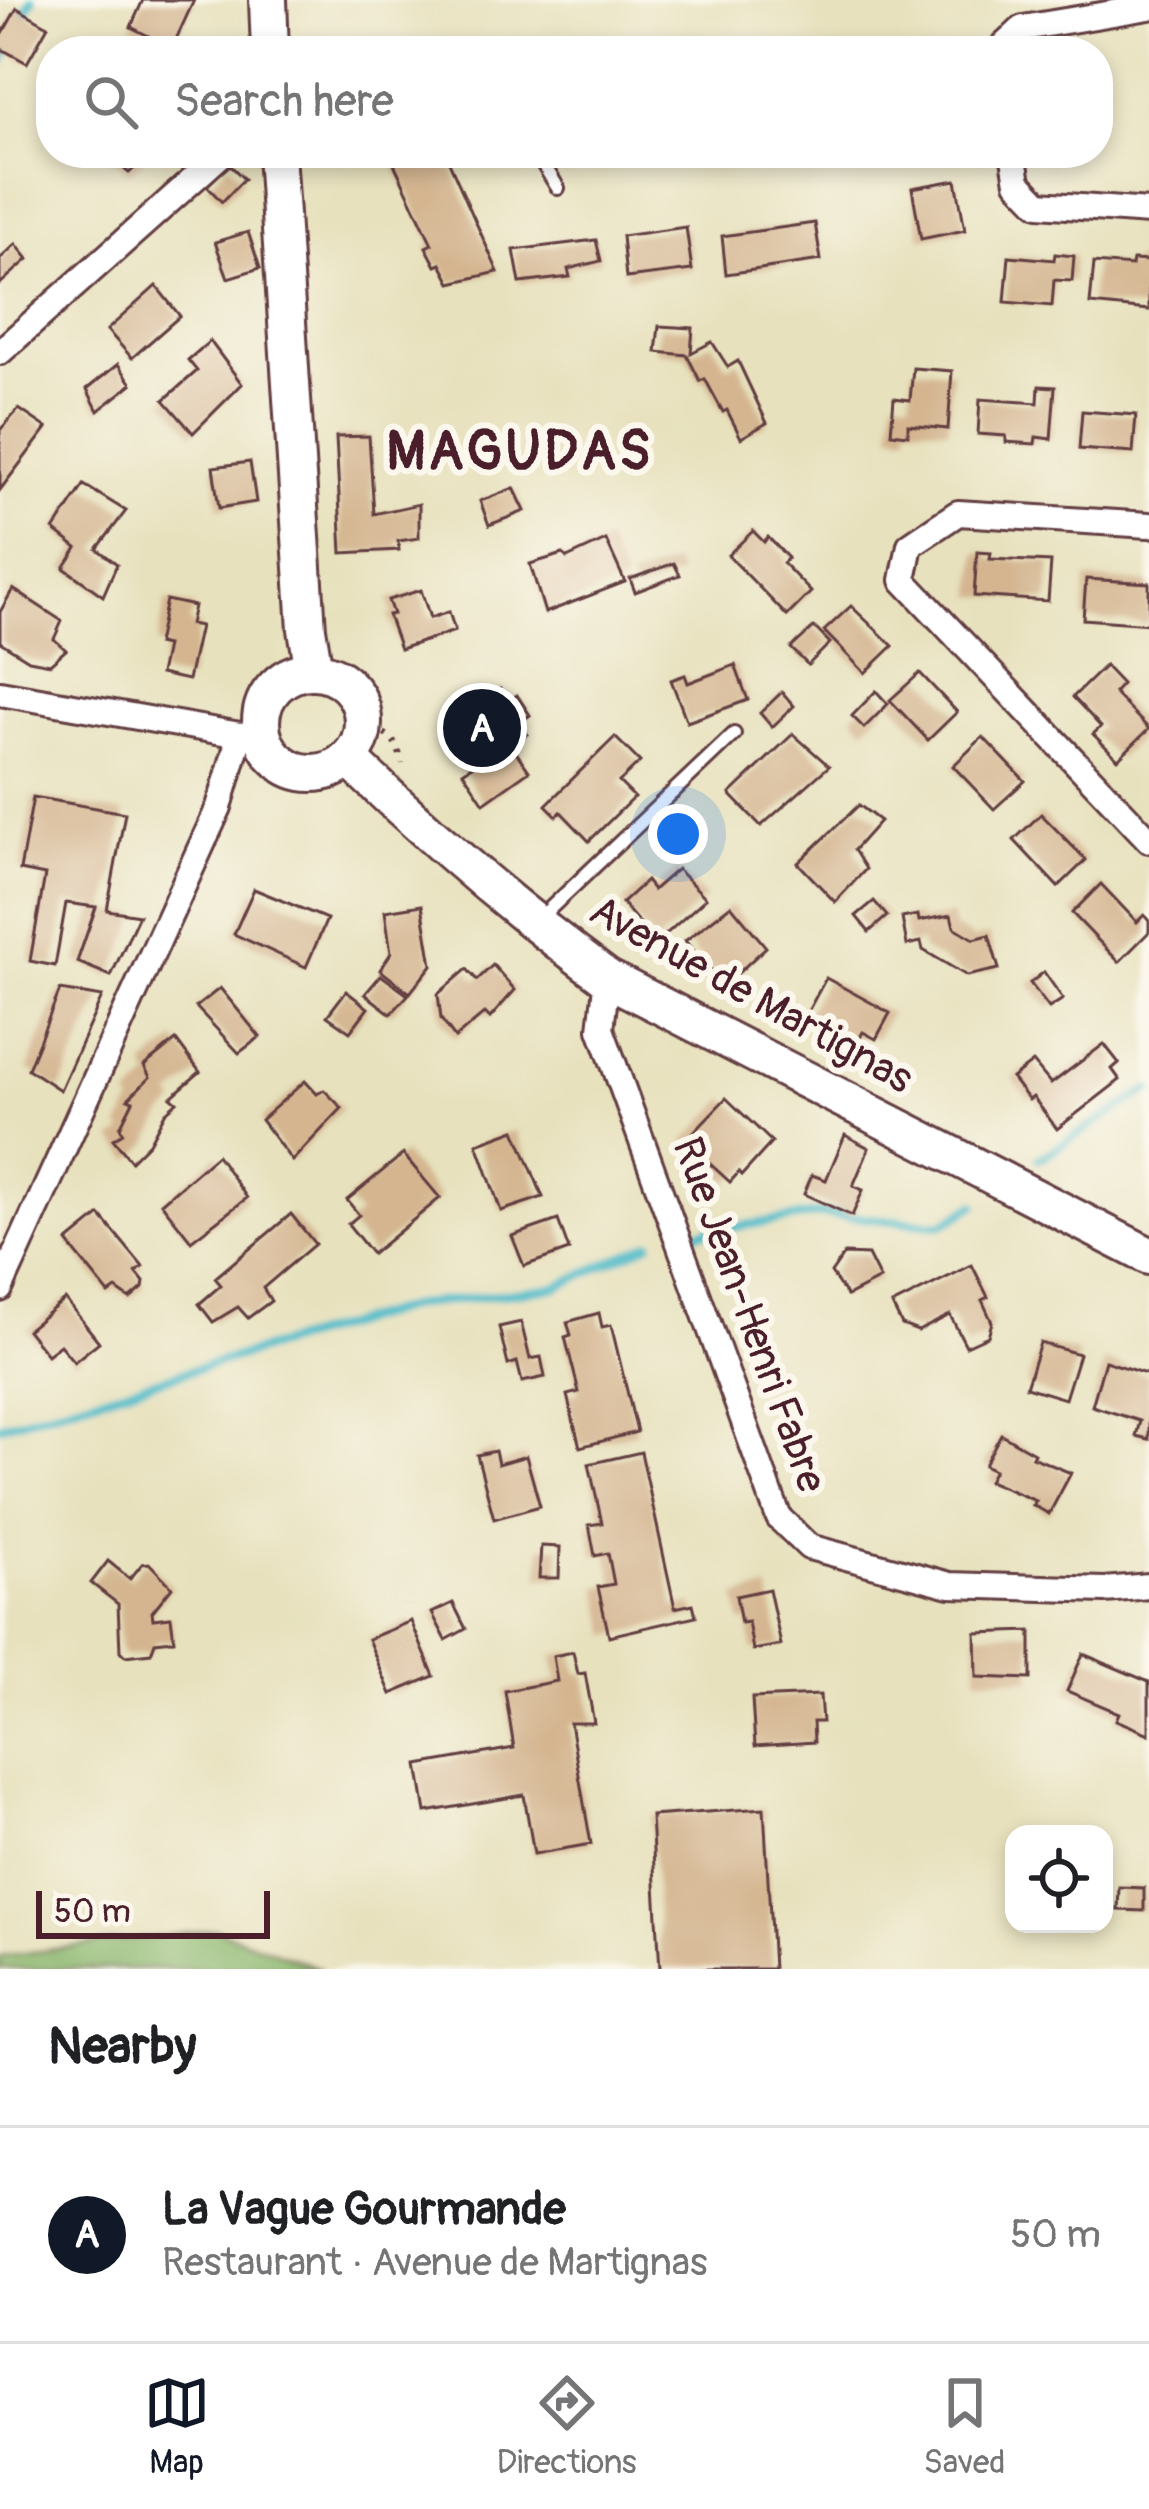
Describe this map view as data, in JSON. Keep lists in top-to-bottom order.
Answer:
{
  "streets": {
    "street": ["Avenue de Martignas", "Rue Jean-Henri Fabre"]
  },
  "crossings": [
    ["Avenue de Martignas", "Rue Jean-Henri Fabre"]
  ],
  "districts": ["MAGUDAS"],
  "scale_bar": "50 m",
  "page": {
    "search": "Search here",
    "pins": "A",
    "scale": "50 m",
    "heading": "Nearby",
    "list": [
      {
        "mark": "A",
        "name": "La Vague Gourmande",
        "note": "Restaurant · Avenue de Martignas",
        "value": "50 m"
      }
    ],
    "nav": ["Map", "Directions", "Saved"]
  }
}
